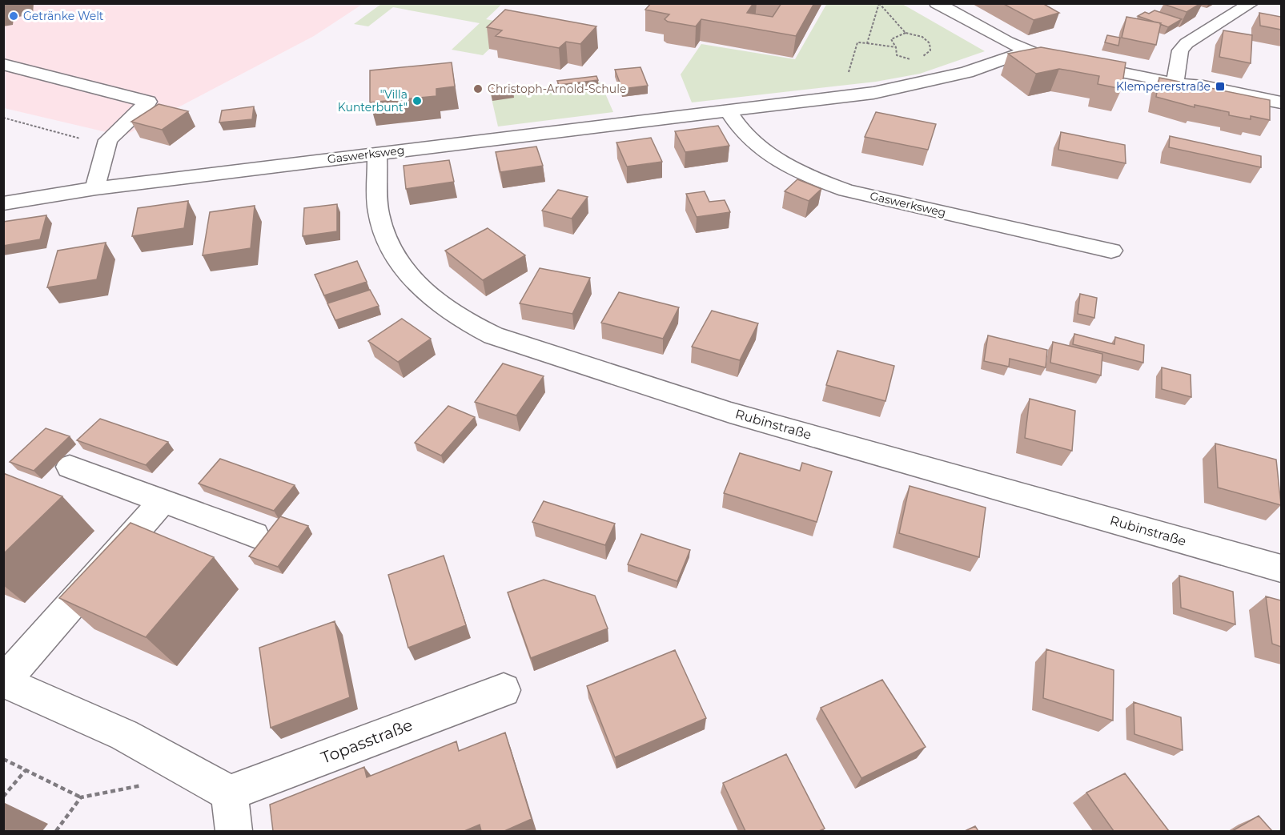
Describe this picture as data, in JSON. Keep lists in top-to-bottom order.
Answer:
{
  "streets": {
    "street": ["Gaswerksweg", "Rubinstraße", "Topasstraße"]
  },
  "crossings": [
    ["Gaswerksweg", "Rubinstraße"]
  ],
  "places": {
    "other": ["Getränke Welt", "Christoph-Arnold-Schule", "\"Villa Kunterbunt\""],
    "transit": ["Klempererstraße"]
  }
}
